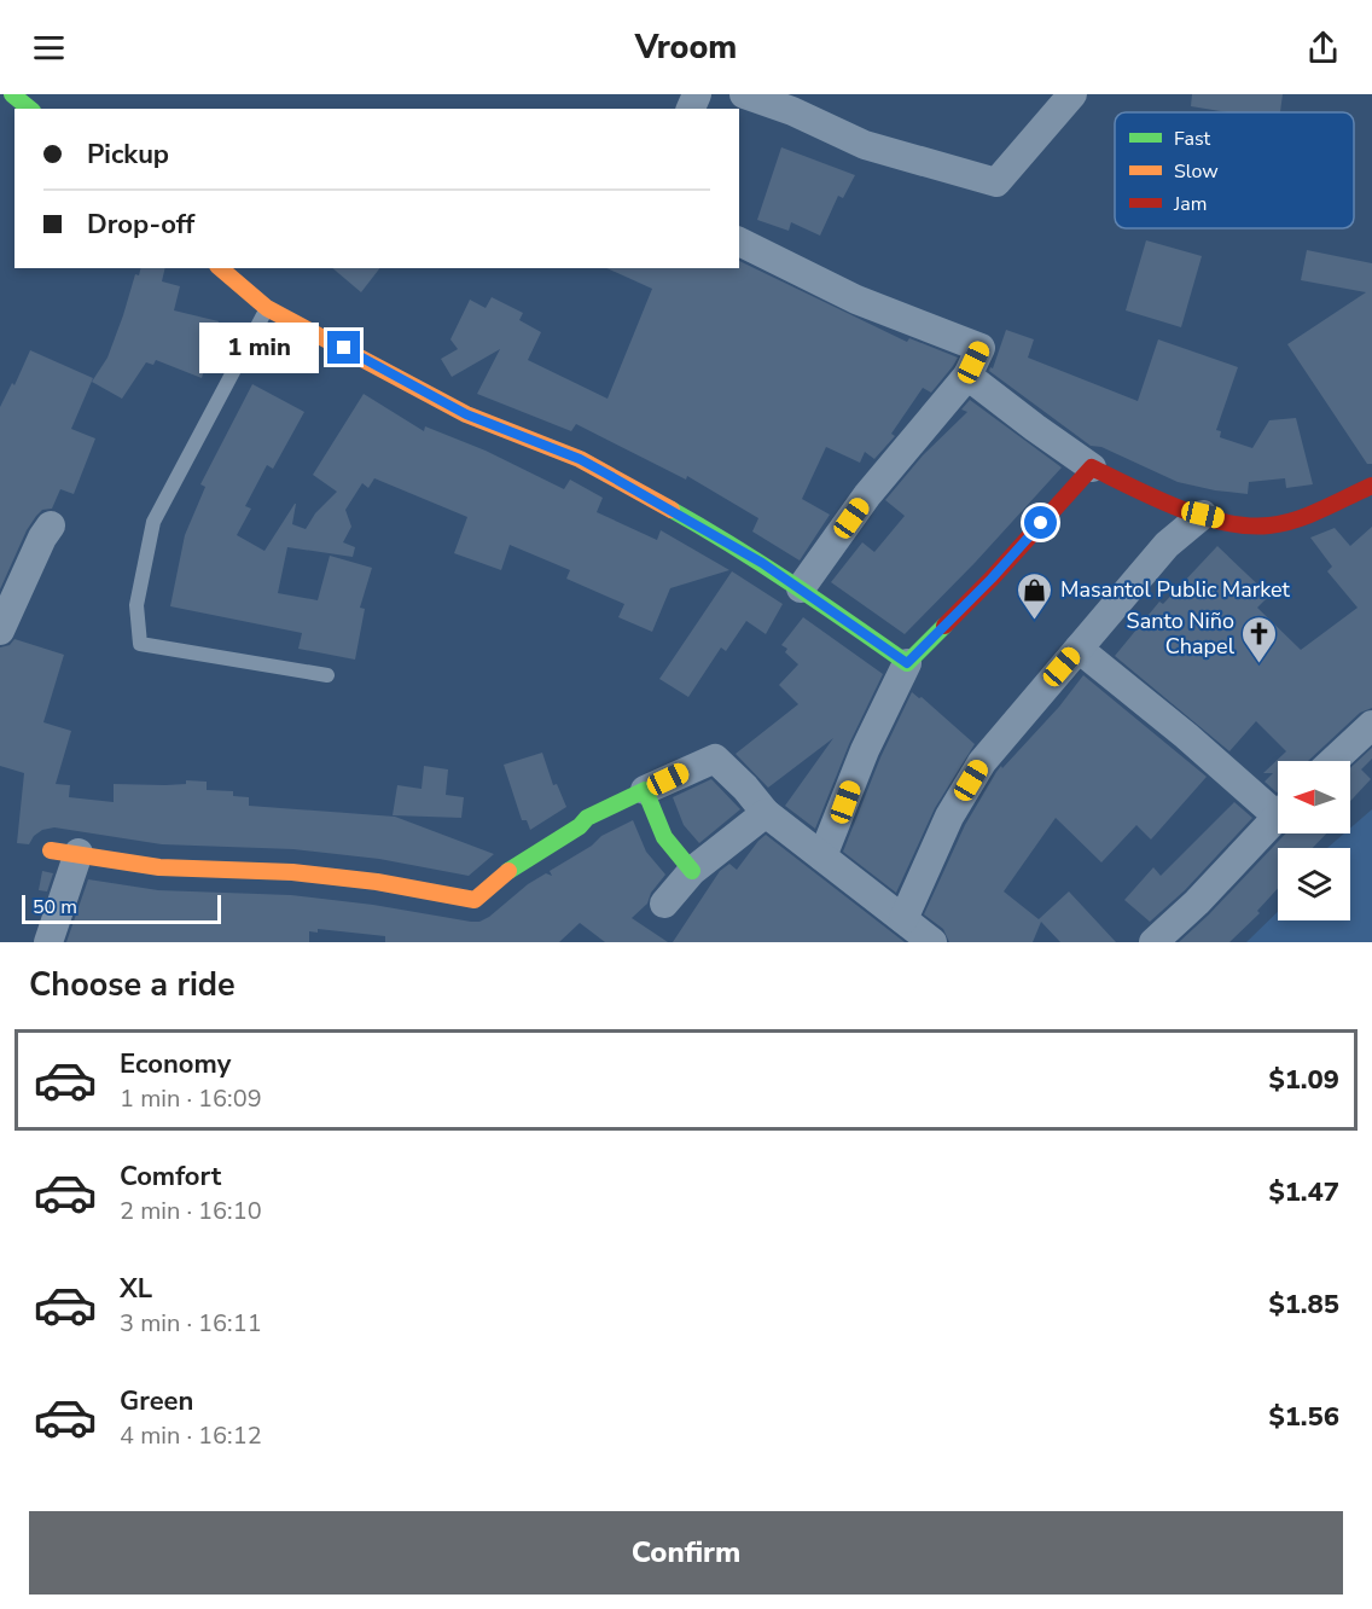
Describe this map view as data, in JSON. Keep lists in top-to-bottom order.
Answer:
{
  "places": {
    "shop": ["Masantol Public Market"],
    "church": ["Santo Niño Chapel"]
  },
  "legend": ["Fast", "Slow", "Jam"],
  "scale_bar": "50 m",
  "north": "left",
  "page": {
    "header": "Vroom",
    "banner": ["Pickup", "Drop-off"],
    "bubble": "1 min",
    "scale": "50 m",
    "heading": "Choose a ride",
    "list": [
      {
        "name": "Economy",
        "note": "1 min · 16:09",
        "value": "$1.09"
      },
      {
        "name": "Comfort",
        "note": "2 min · 16:10",
        "value": "$1.47"
      },
      {
        "name": "XL",
        "note": "3 min · 16:11",
        "value": "$1.85"
      },
      {
        "name": "Green",
        "note": "4 min · 16:12",
        "value": "$1.56"
      }
    ],
    "buttons": "Confirm"
  }
}
